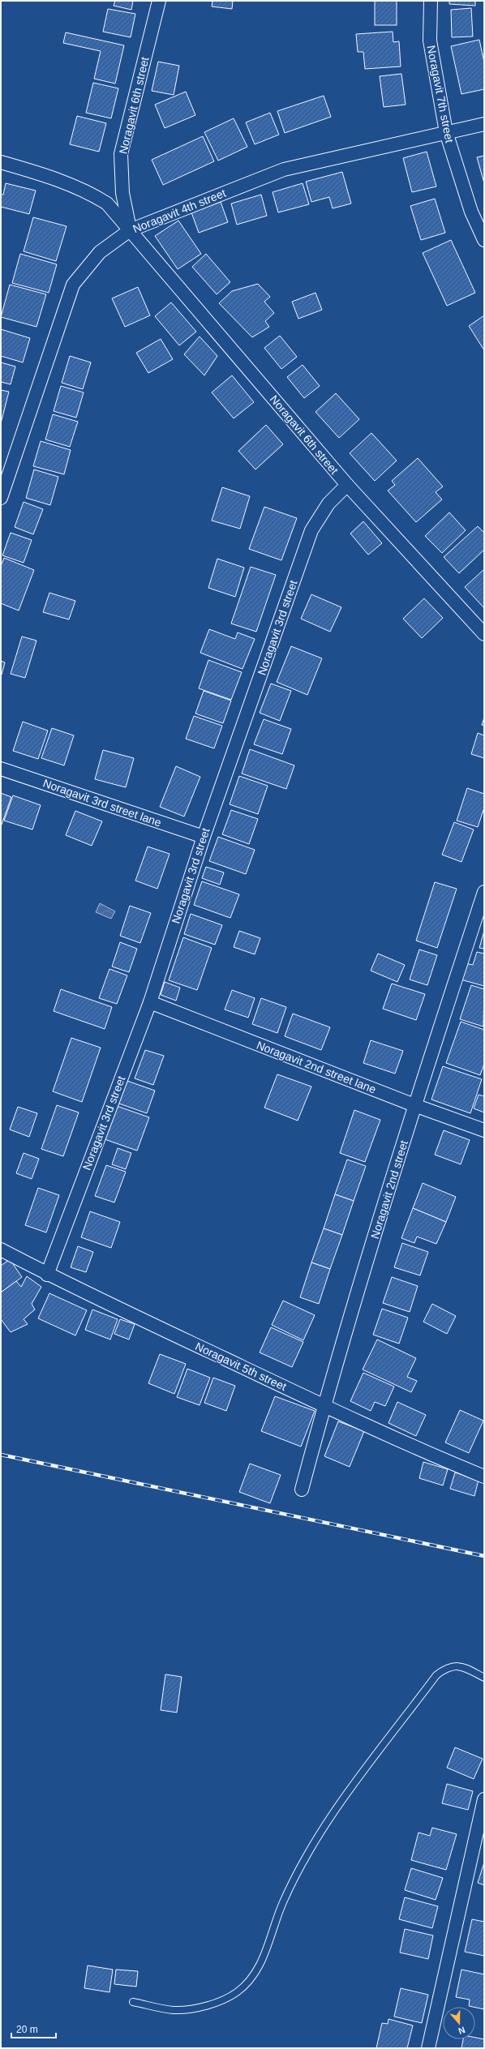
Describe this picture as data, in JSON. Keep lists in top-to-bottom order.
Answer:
{
  "streets": {
    "street": [
      "Noragavit 7th street",
      "Noragavit 6th street",
      "Noragavit 4th street",
      "Noragavit 3rd street",
      "Noragavit 3rd street lane",
      "Noragavit 2nd street lane",
      "Noragavit 2nd street",
      "Noragavit 5th street"
    ]
  },
  "crossings": [
    ["Noragavit 7th street", "Noragavit 4th street"],
    ["Noragavit 6th street", "Noragavit 4th street"],
    ["Noragavit 6th street", "Noragavit 3rd street"],
    ["Noragavit 3rd street", "Noragavit 3rd street lane"],
    ["Noragavit 3rd street", "Noragavit 2nd street lane"],
    ["Noragavit 3rd street", "Noragavit 5th street"],
    ["Noragavit 2nd street lane", "Noragavit 2nd street"],
    ["Noragavit 2nd street", "Noragavit 5th street"]
  ],
  "scale_bar": "20 m",
  "north": "bottom"
}
